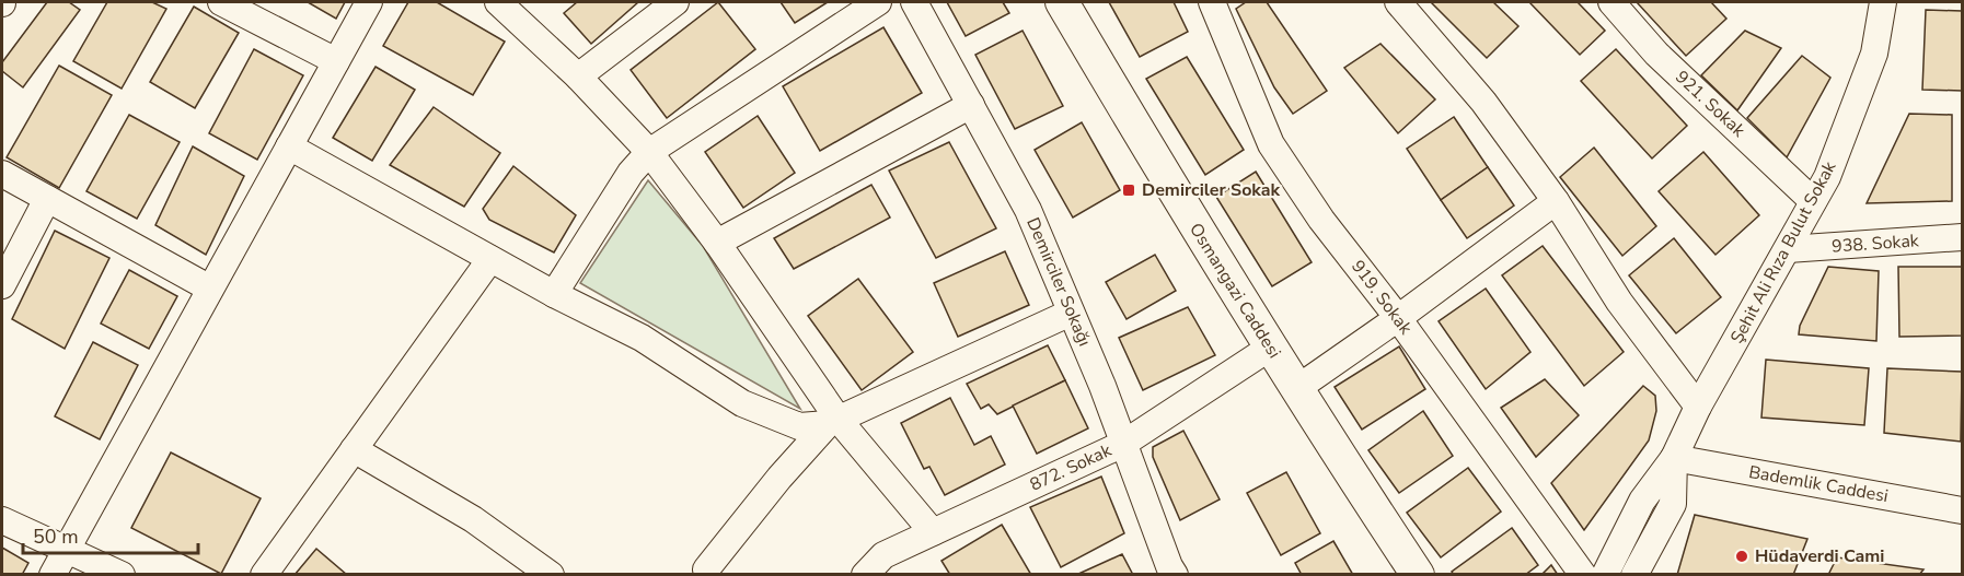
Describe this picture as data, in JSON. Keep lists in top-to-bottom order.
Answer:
{
  "streets": {
    "main road": ["Osmangazi Caddesi"],
    "street": [
      "921. Sokak",
      "938. Sokak",
      "Şehit Ali Rıza Bulut Sokak",
      "Demirciler Sokağı",
      "919. Sokak",
      "872. Sokak",
      "Bademlik Caddesi"
    ]
  },
  "crossings": [
    ["921. Sokak", "Şehit Ali Rıza Bulut Sokak"],
    ["938. Sokak", "Şehit Ali Rıza Bulut Sokak"],
    ["Şehit Ali Rıza Bulut Sokak", "Bademlik Caddesi"],
    ["Demirciler Sokağı", "872. Sokak"],
    ["Osmangazi Caddesi", "872. Sokak"]
  ],
  "places": {
    "transit": ["Demirciler Sokak"],
    "other": ["Hüdaverdi Cami"]
  },
  "scale_bar": "50 m"
}
